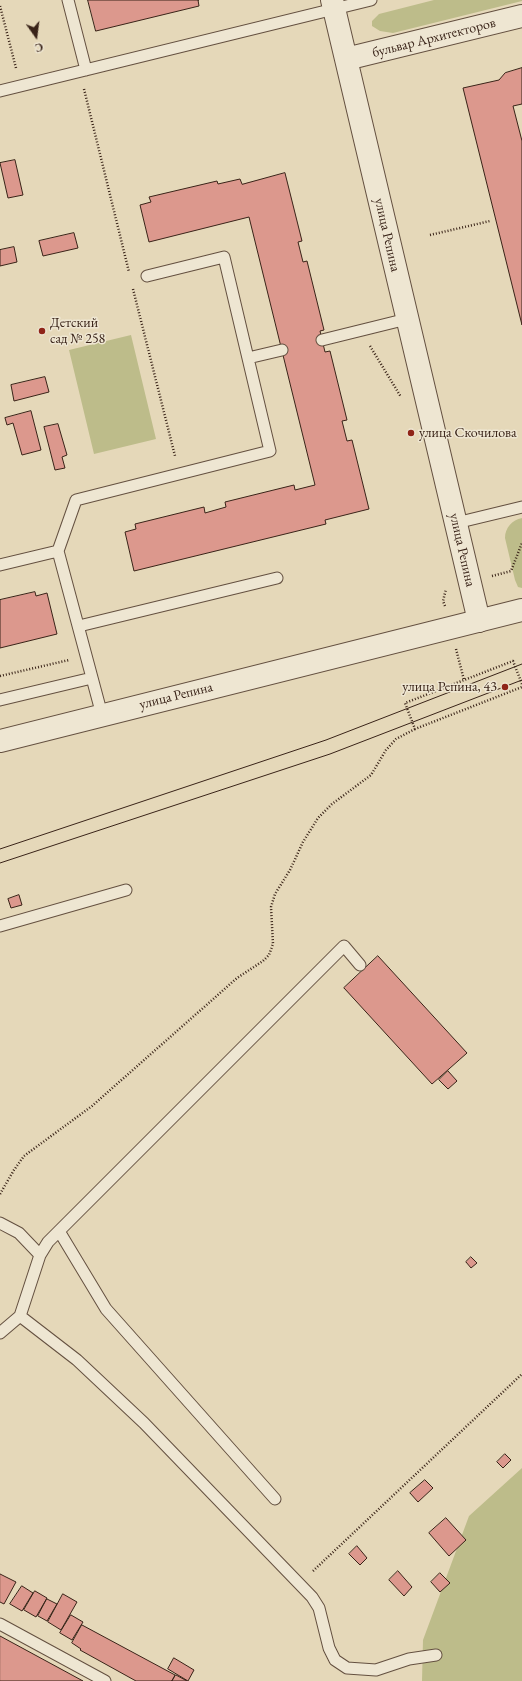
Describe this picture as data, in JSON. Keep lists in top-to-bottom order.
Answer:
{
  "streets": {
    "street": ["бульвар Архитекторов", "улица Репина"]
  },
  "crossings": [
    ["бульвар Архитекторов", "улица Репина"]
  ],
  "places": ["Детский сад № 258", "улица Скочилова", "улица Репина, 43"],
  "north": "bottom"
}
